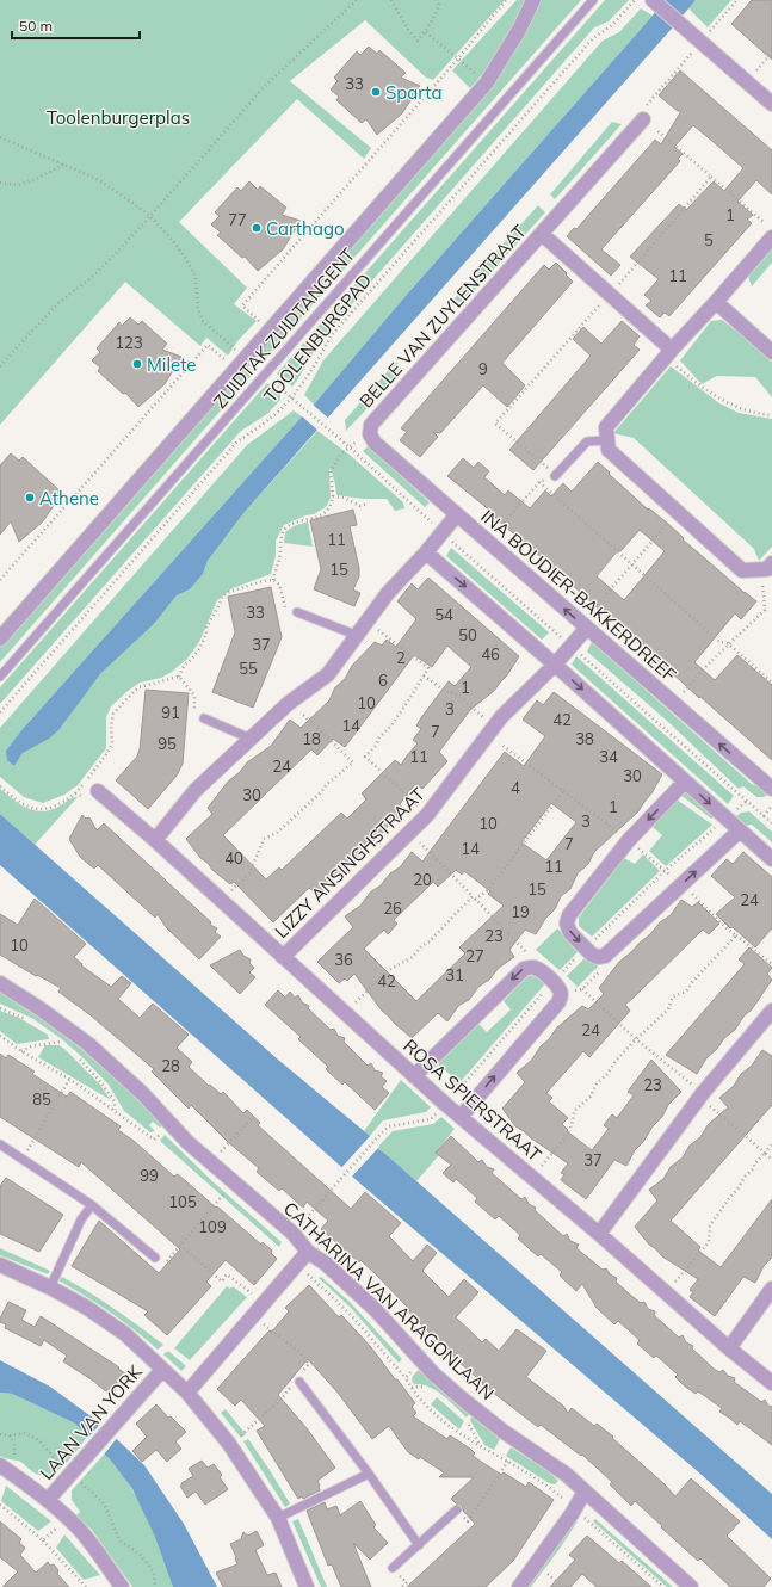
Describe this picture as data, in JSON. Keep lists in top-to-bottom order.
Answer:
{
  "streets": {
    "street": [
      "BELLE VAN ZUYLENSTRAAT",
      "INA BOUDIER-BAKKERDREEF",
      "LIZZY ANSINGHSTRAAT",
      "ROSA SPIERSTRAAT",
      "CATHARINA VAN ARAGONLAAN",
      "LAAN VAN YORK"
    ],
    "lane": ["ZUIDTAK ZUIDTANGENT"],
    "path": ["TOOLENBURGPAD"]
  },
  "crossings": [
    ["BELLE VAN ZUYLENSTRAAT", "INA BOUDIER-BAKKERDREEF"],
    ["INA BOUDIER-BAKKERDREEF", "LIZZY ANSINGHSTRAAT"],
    ["LIZZY ANSINGHSTRAAT", "ROSA SPIERSTRAAT"]
  ],
  "parks": ["Toolenburgerplas"],
  "places": [
    "Sparta",
    "Carthago",
    "Milete",
    "Athene"
  ],
  "house_numbers": [
    "33",
    "1",
    "77",
    "5",
    "11",
    "123",
    "9",
    "11",
    "15",
    "33",
    "54",
    "50",
    "37",
    "46",
    "2",
    "55",
    "6",
    "1",
    "10",
    "3",
    "91",
    "42",
    "14",
    "7",
    "18",
    "38",
    "95",
    "11",
    "34",
    "24",
    "30",
    "4",
    "30",
    "1",
    "3",
    "10",
    "7",
    "14",
    "40",
    "11",
    "20",
    "15",
    "24",
    "26",
    "19",
    "23",
    "10",
    "27",
    "36",
    "31",
    "42",
    "24",
    "28",
    "23",
    "85",
    "37",
    "99",
    "105",
    "109"
  ],
  "scale_bar": "50 m"
}
